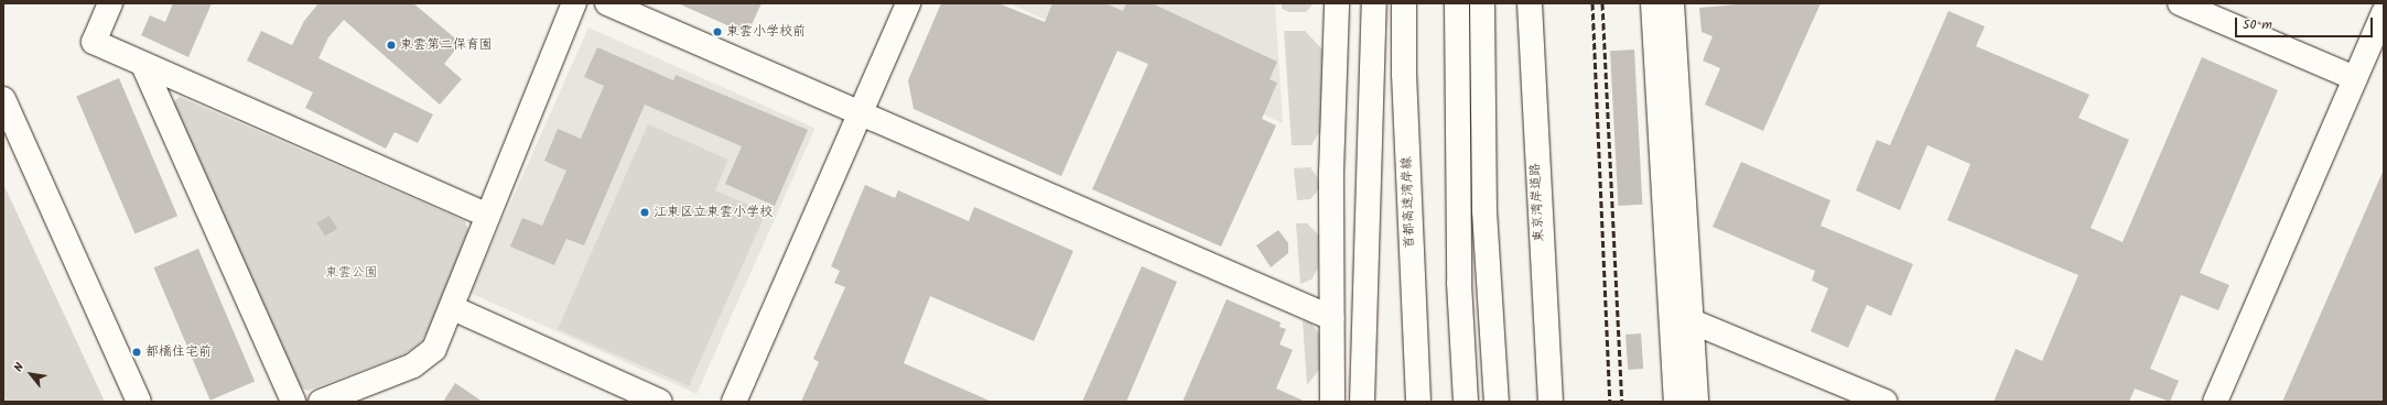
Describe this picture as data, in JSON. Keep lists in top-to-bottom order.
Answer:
{
  "streets": {
    "main road": ["首都高速湾岸線", "東京湾岸道路"]
  },
  "parks": ["東雲公園"],
  "places": [
    "東雲小学校前",
    "東雲第二保育園",
    "江東区立東雲小学校",
    "都橋住宅前"
  ],
  "scale_bar": "50 m",
  "north": "top left"
}
